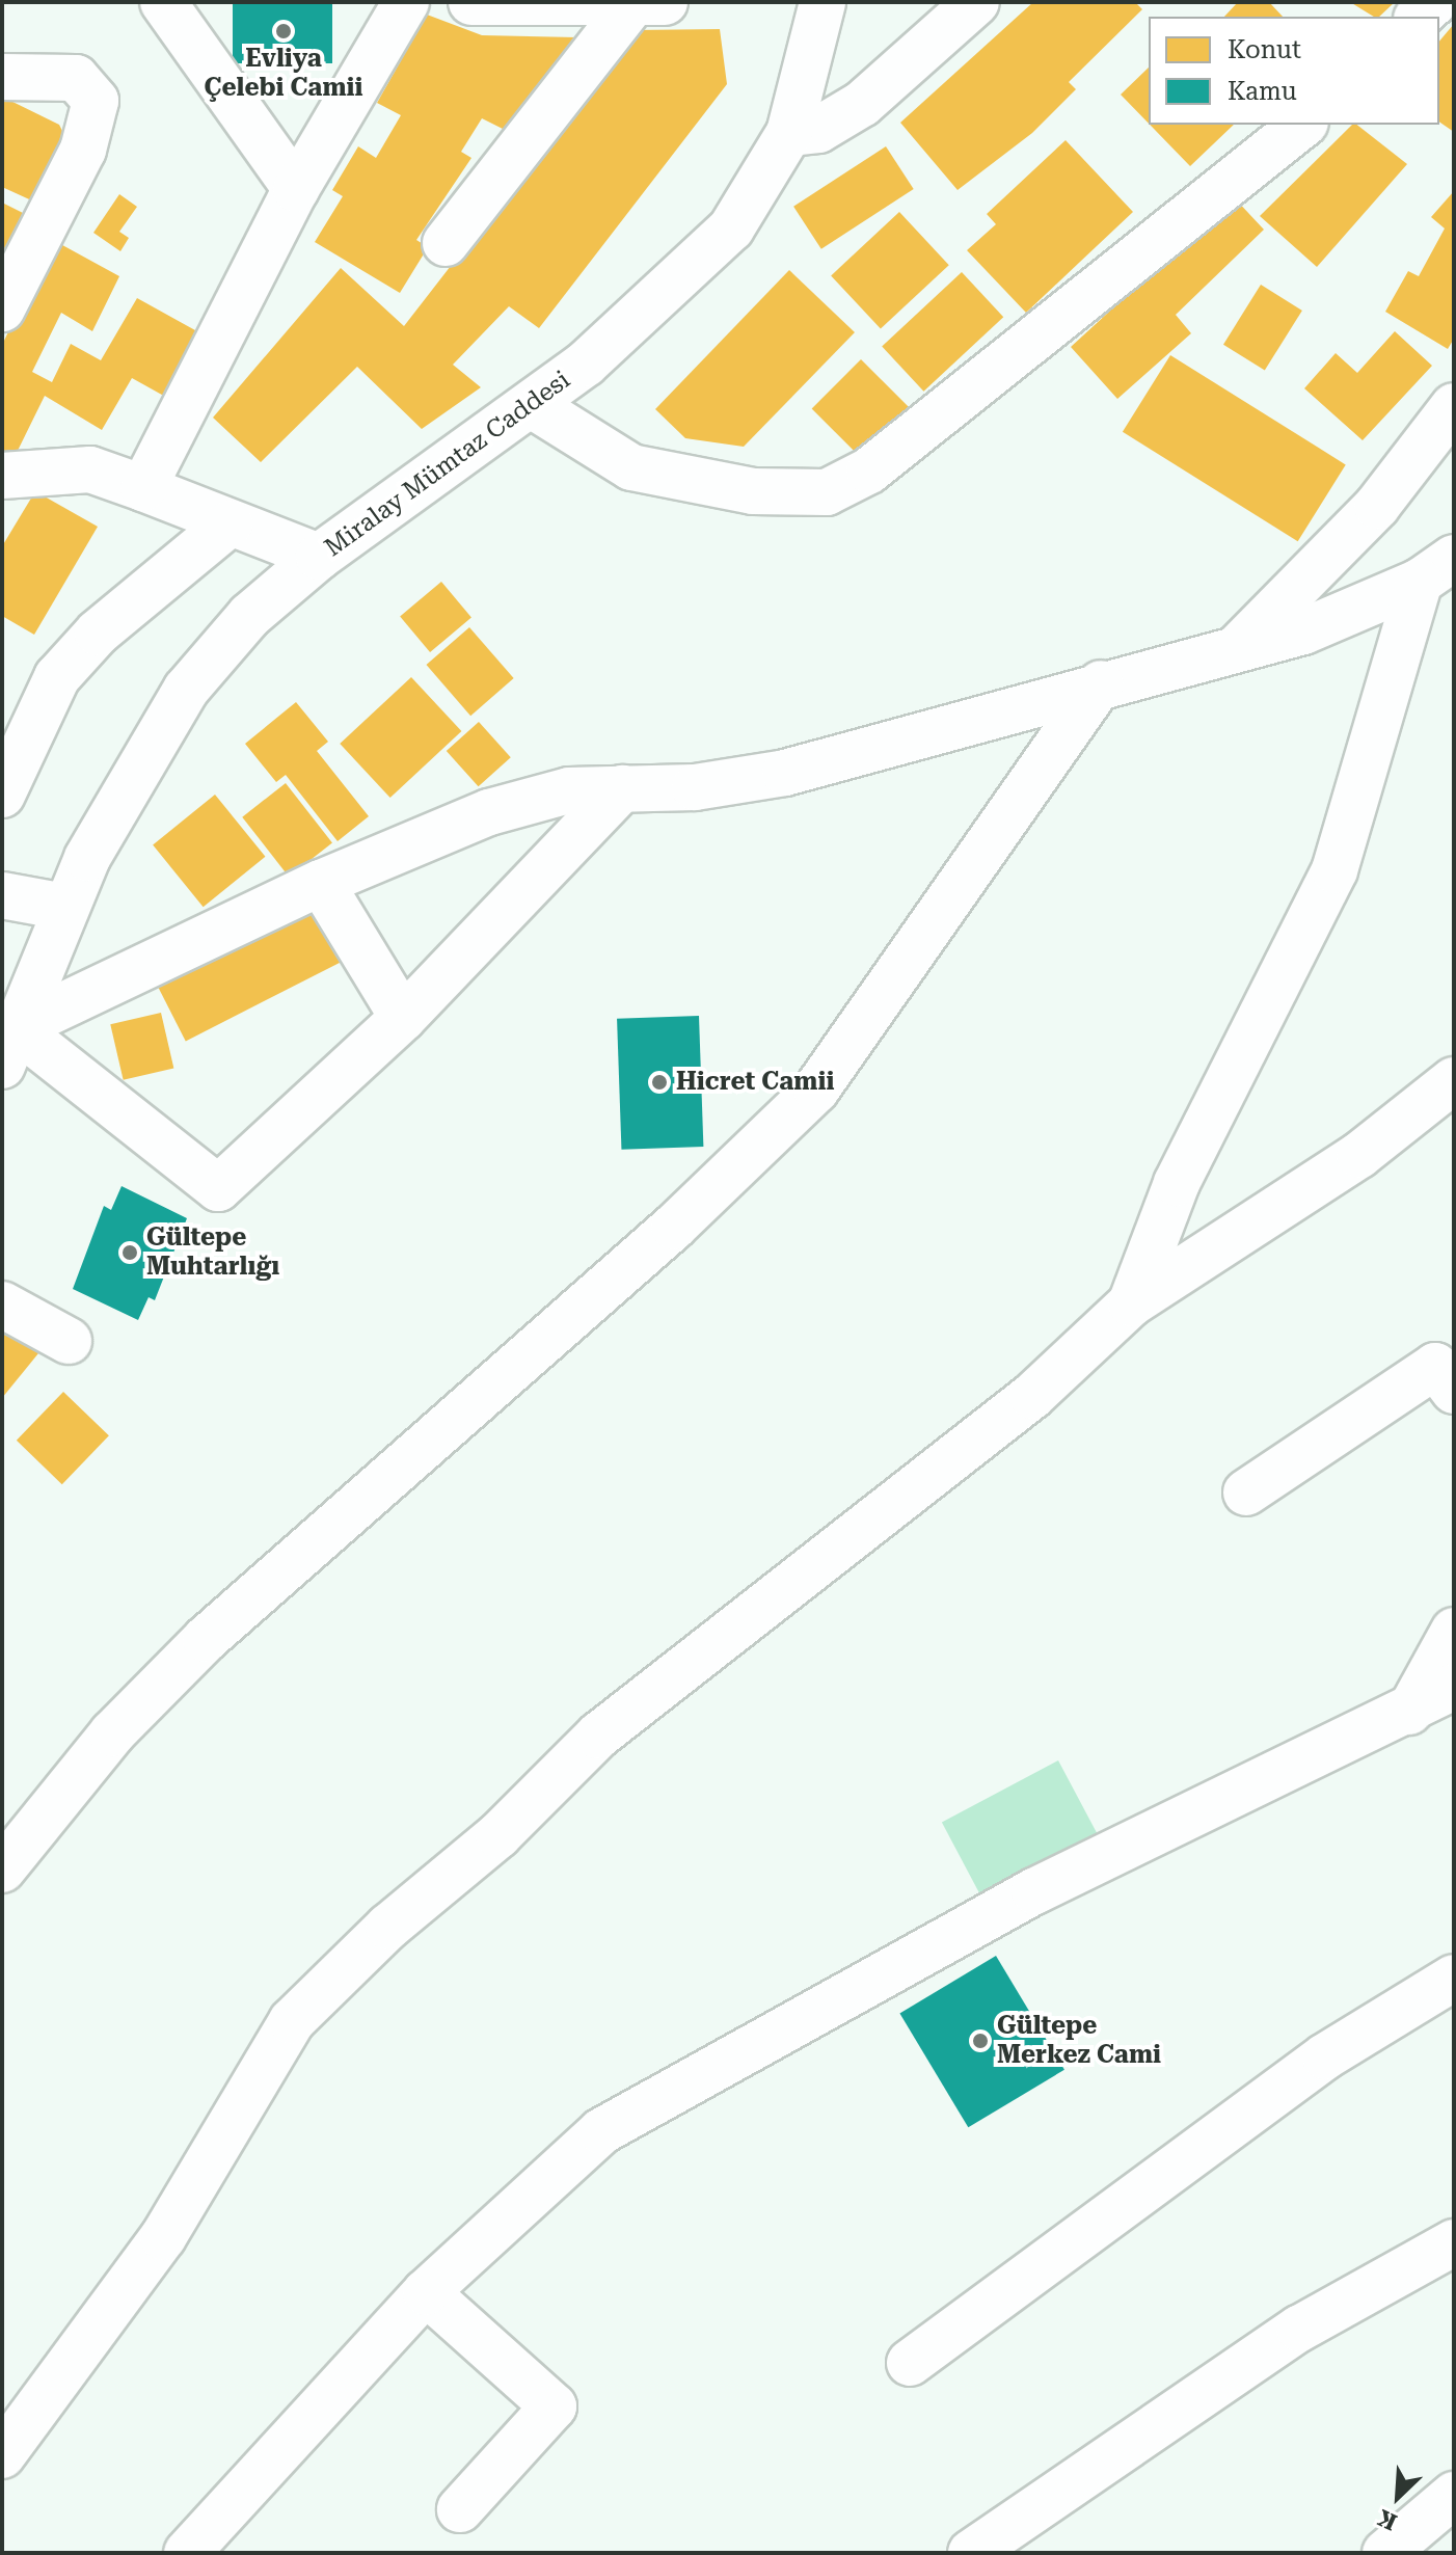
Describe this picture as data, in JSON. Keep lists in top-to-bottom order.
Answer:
{
  "streets": {
    "street": ["Miralay Mümtaz Caddesi"]
  },
  "places": [
    "Evliya Çelebi Camii",
    "Hicret Camii",
    "Gültepe Muhtarlığı",
    "Gültepe Merkez Cami"
  ],
  "legend": ["Konut", "Kamu"],
  "north": "bottom left"
}
